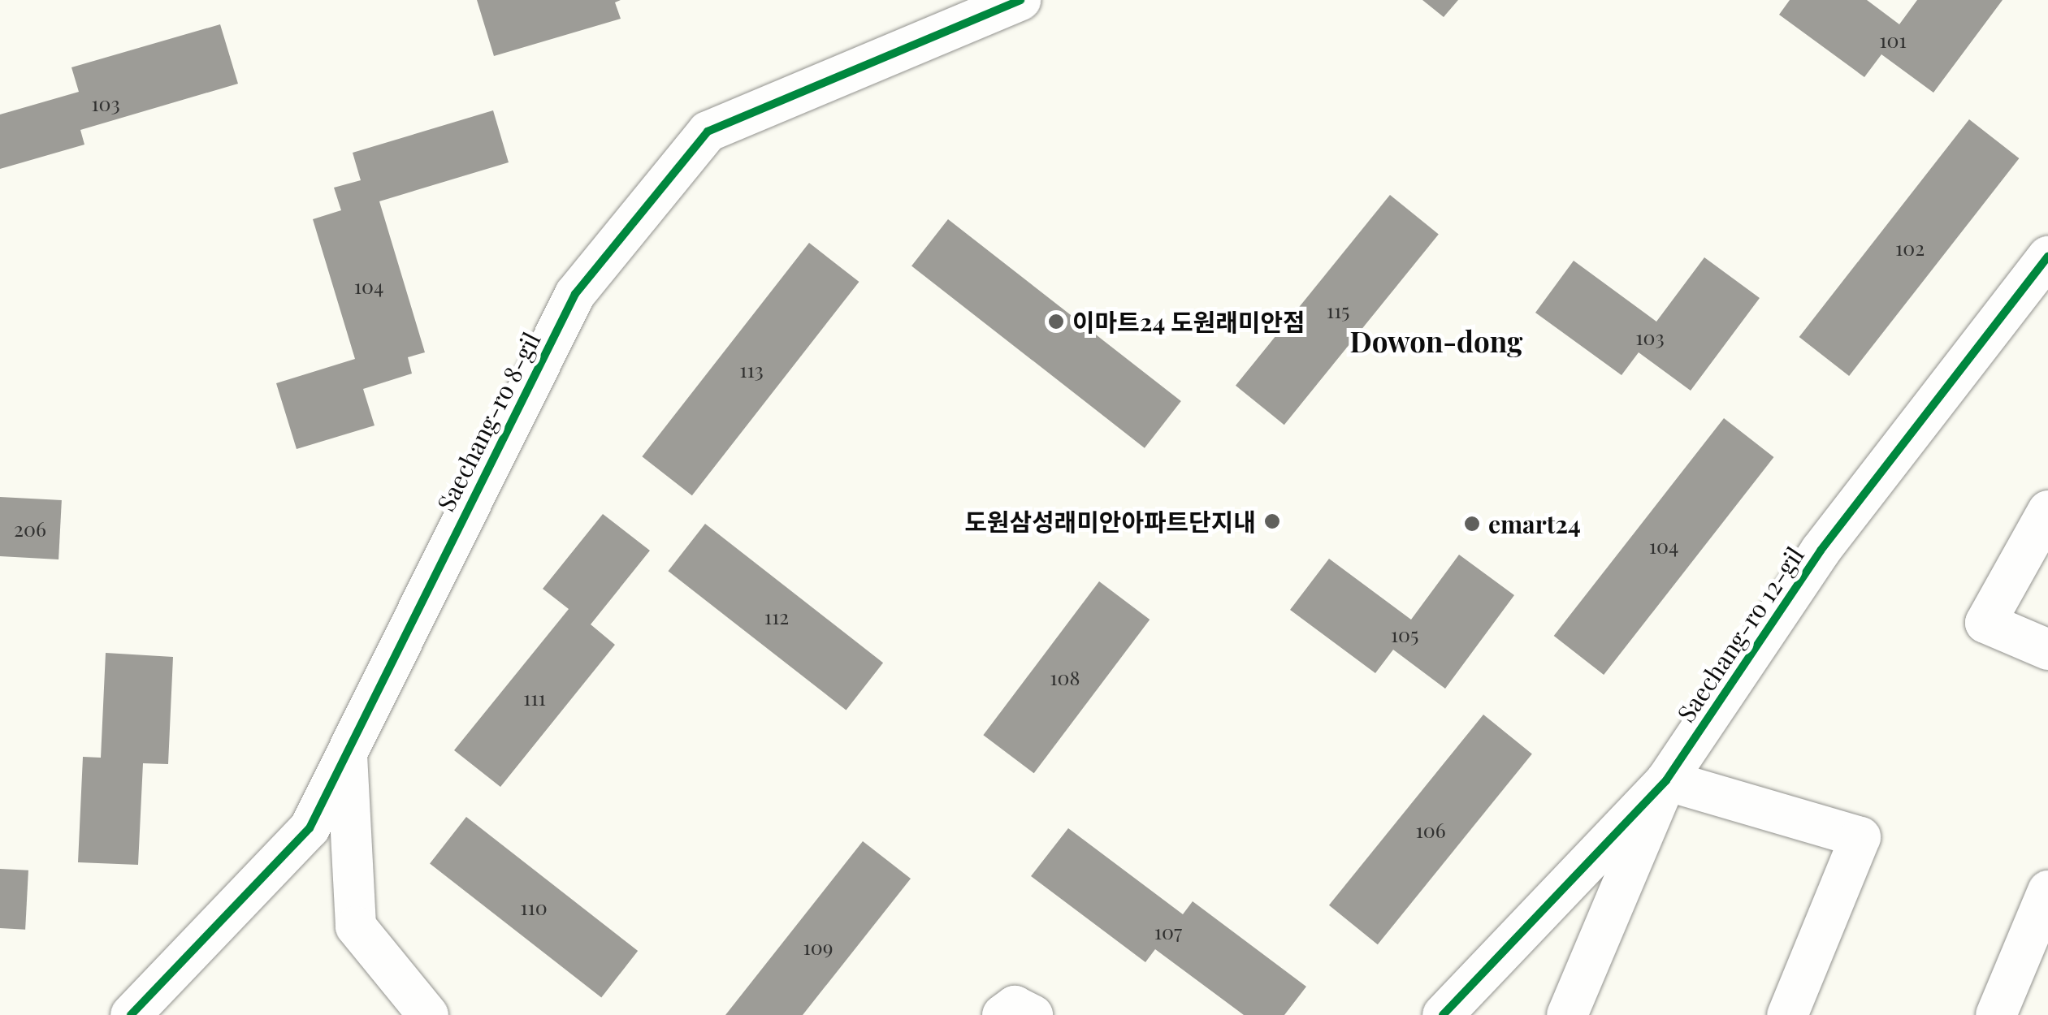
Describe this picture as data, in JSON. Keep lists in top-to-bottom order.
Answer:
{
  "streets": {
    "street": ["Saechang-ro 8-gil", "Saechang-ro 12-gil"]
  },
  "districts": ["Dowon-dong"],
  "places": ["이마트24 도원래미안점", "도원삼성래미안아파트단지내", "emart24"],
  "house_numbers": [
    "101",
    "103",
    "102",
    "104",
    "115",
    "103",
    "113",
    "206",
    "104",
    "112",
    "105",
    "108",
    "111",
    "106",
    "110",
    "107",
    "109"
  ]
}
